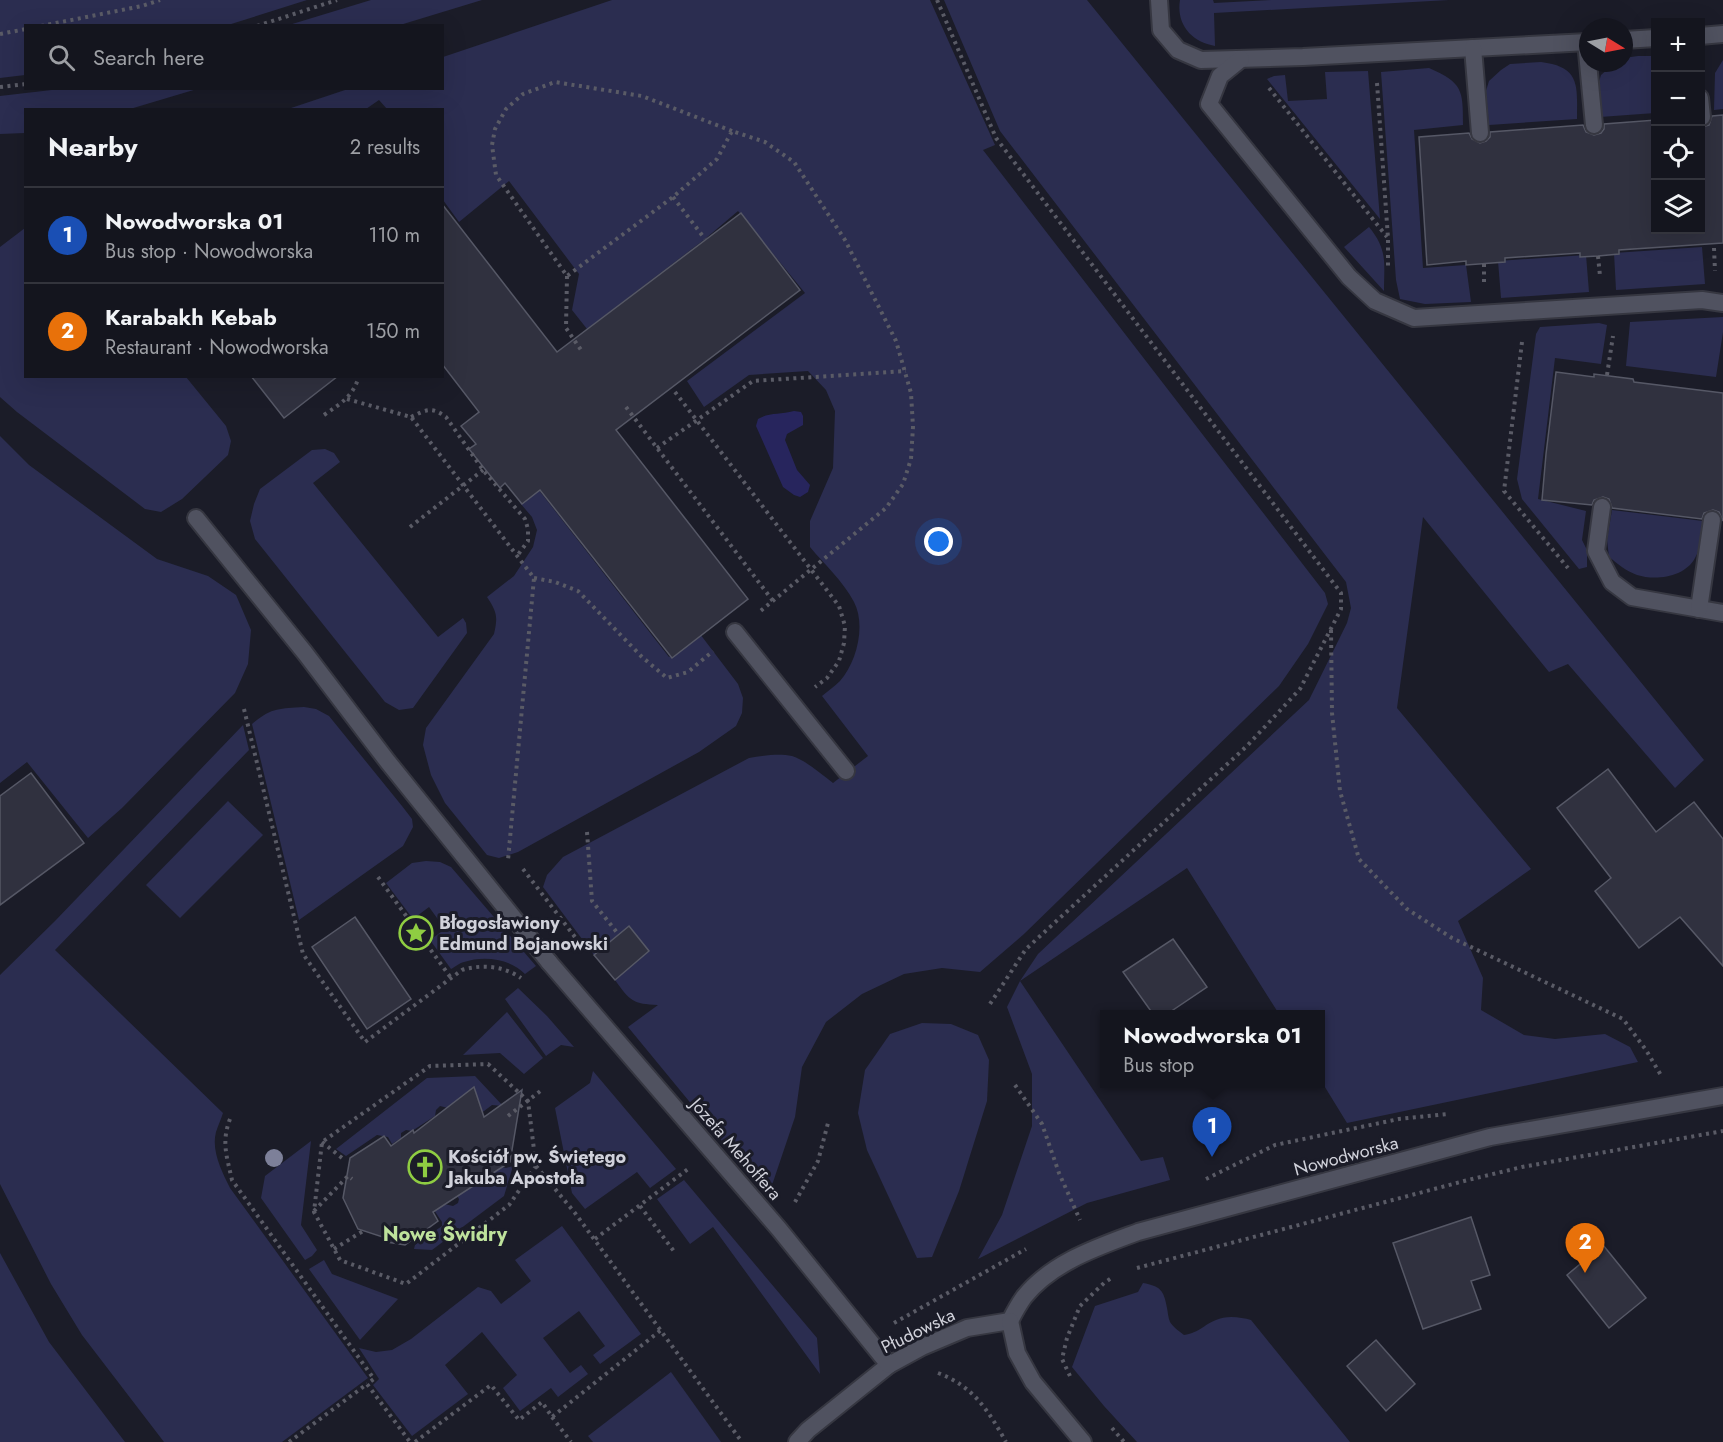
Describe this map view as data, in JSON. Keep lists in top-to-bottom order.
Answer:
{
  "streets": {
    "street": ["Józefa Mehoffera", "Nowodworska", "Płudowska"]
  },
  "crossings": [
    ["Józefa Mehoffera", "Płudowska"],
    ["Nowodworska", "Płudowska"]
  ],
  "districts": ["Nowe Świdry"],
  "places": {
    "place": ["Błogosławiony Edmund Bojanowski"],
    "church": ["Kościół pw. Świętego Jakuba Apostoła"]
  },
  "north": "right",
  "page": {
    "map_buttons": ["+", "−"],
    "search": "Search here",
    "heading": ["Nearby", "2 results"],
    "list": [
      {
        "mark": "1",
        "name": "Nowodworska 01",
        "note": "Bus stop · Nowodworska",
        "value": "110 m"
      },
      {
        "mark": "2",
        "name": "Karabakh Kebab",
        "note": "Restaurant · Nowodworska",
        "value": "150 m"
      }
    ],
    "popup": ["Nowodworska 01", "Bus stop"],
    "pins": ["1", "2"]
  }
}
